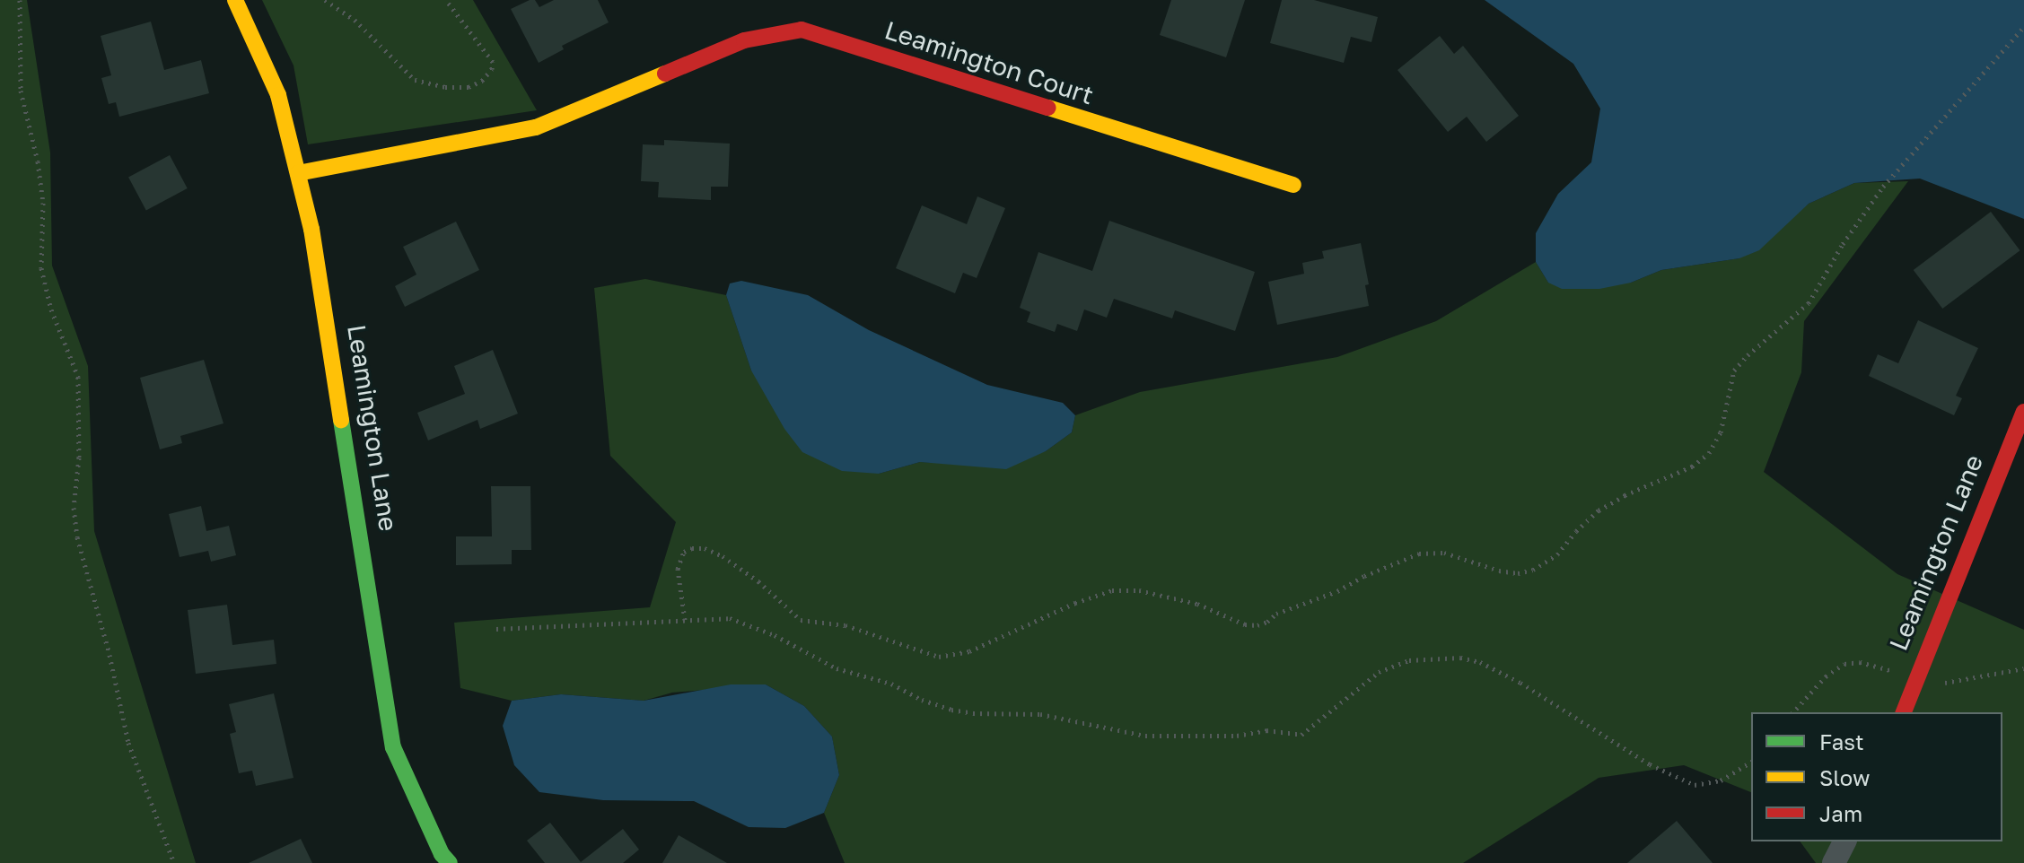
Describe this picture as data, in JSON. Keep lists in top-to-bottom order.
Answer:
{
  "streets": {
    "street": ["Leamington Court", "Leamington Lane"]
  },
  "crossings": [
    ["Leamington Court", "Leamington Lane"]
  ],
  "legend": ["Fast", "Slow", "Jam"]
}
